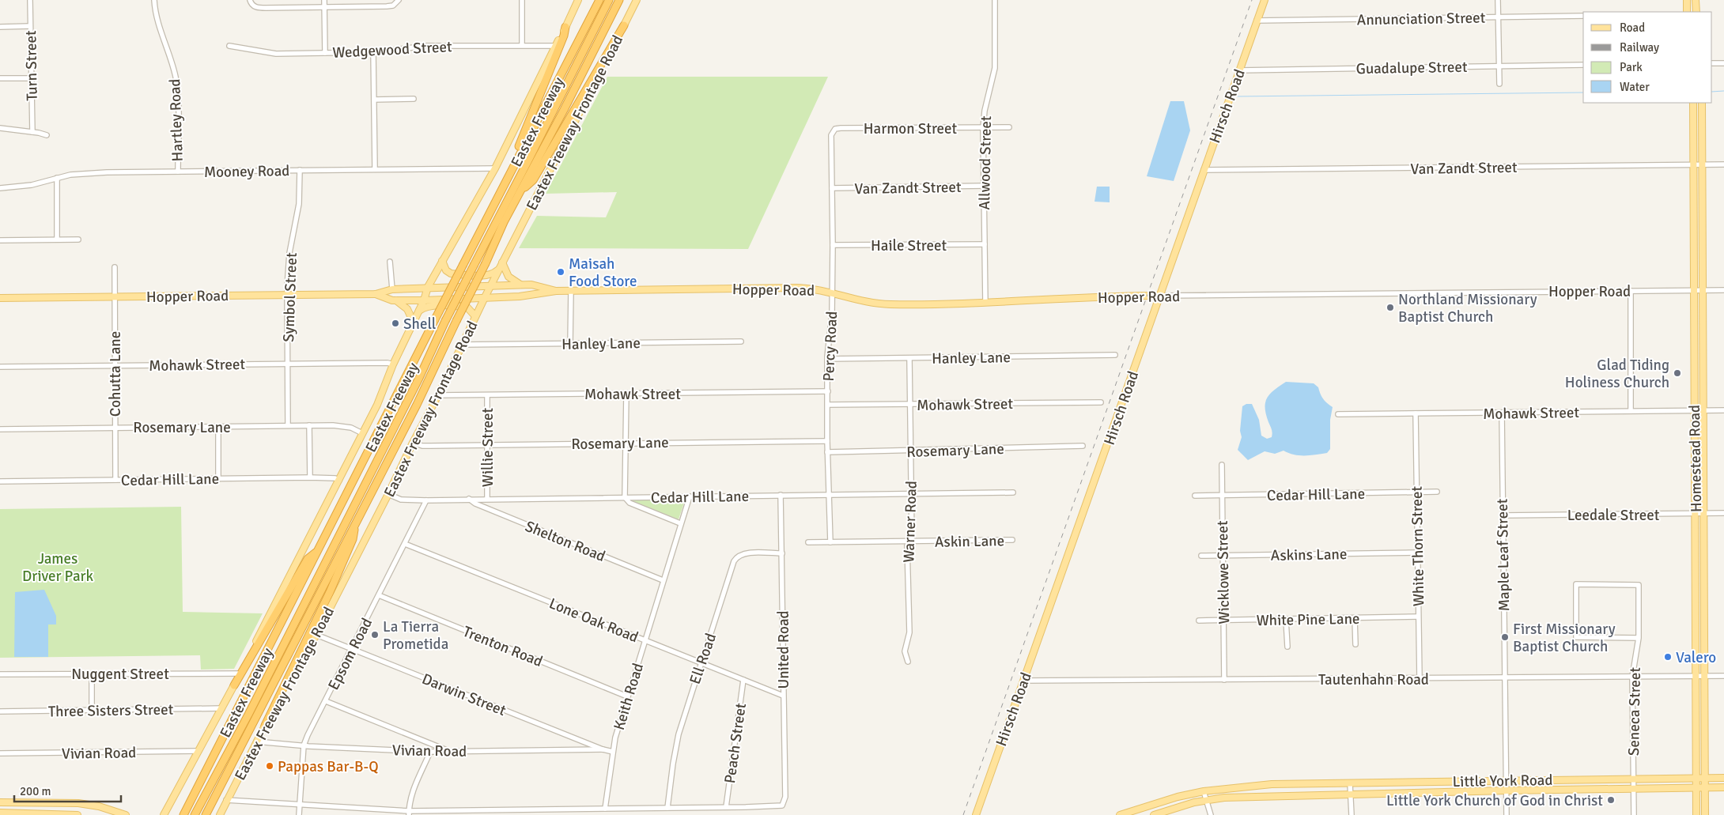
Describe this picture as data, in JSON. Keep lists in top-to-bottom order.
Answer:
{
  "streets": {
    "highway": ["Eastex Freeway"],
    "main road": [
      "Hirsch Road",
      "Eastex Freeway Frontage Road",
      "Hopper Road",
      "Homestead Road",
      "Little York Road"
    ],
    "street": [
      "Annunciation Street",
      "Wedgewood Street",
      "Turn Street",
      "Guadalupe Street",
      "Hartley Road",
      "Harmon Street",
      "Allwood Street",
      "Van Zandt Street",
      "Mooney Road",
      "Haile Street",
      "Symbol Street",
      "Hanley Lane",
      "Percy Road",
      "Mohawk Street",
      "Cohutta Lane",
      "Rosemary Lane",
      "Willie Street",
      "Cedar Hill Lane",
      "Leedale Street",
      "Warner Road",
      "Shelton Road",
      "Askin Lane",
      "White Thorn Street",
      "Askins Lane",
      "Maple Leaf Street",
      "Wicklowe Street",
      "White Pine Lane",
      "Lone Oak Road",
      "Trenton Road",
      "United Road",
      "Epsom Road",
      "Ell Road",
      "Nuggent Street",
      "Tautenhahn Road",
      "Darwin Street",
      "Keith Road",
      "Three Sisters Street",
      "Seneca Street",
      "Peach Street",
      "Vivian Road"
    ]
  },
  "crossings": [
    ["Annunciation Street", "Hirsch Road"],
    ["Guadalupe Street", "Hirsch Road"],
    ["Hirsch Road", "Van Zandt Street"],
    ["Hirsch Road", "Hopper Road"],
    ["Hirsch Road", "Tautenhahn Road"],
    ["Hartley Road", "Mooney Road"],
    ["Eastex Freeway Frontage Road", "Hopper Road"],
    ["Eastex Freeway Frontage Road", "Hanley Lane"],
    ["Eastex Freeway Frontage Road", "Mohawk Street"],
    ["Eastex Freeway Frontage Road", "Rosemary Lane"],
    ["Eastex Freeway Frontage Road", "Cedar Hill Lane"],
    ["Eastex Freeway Frontage Road", "Darwin Street"],
    ["Eastex Freeway Frontage Road", "Vivian Road"],
    ["Harmon Street", "Allwood Street"],
    ["Harmon Street", "Percy Road"],
    ["Allwood Street", "Van Zandt Street"],
    ["Allwood Street", "Haile Street"],
    ["Allwood Street", "Hopper Road"],
    ["Van Zandt Street", "Percy Road"],
    ["Van Zandt Street", "Homestead Road"],
    ["Mooney Road", "Symbol Street"],
    ["Haile Street", "Percy Road"],
    ["Hopper Road", "Symbol Street"],
    ["Hopper Road", "Percy Road"],
    ["Hopper Road", "Cohutta Lane"],
    ["Hopper Road", "Homestead Road"],
    ["Symbol Street", "Mohawk Street"],
    ["Symbol Street", "Rosemary Lane"],
    ["Hanley Lane", "Percy Road"],
    ["Hanley Lane", "Warner Road"],
    ["Percy Road", "Mohawk Street"],
    ["Percy Road", "Rosemary Lane"],
    ["Percy Road", "Cedar Hill Lane"],
    ["Percy Road", "Askin Lane"],
    ["Mohawk Street", "Cohutta Lane"],
    ["Mohawk Street", "Willie Street"],
    ["Mohawk Street", "Homestead Road"],
    ["Mohawk Street", "Warner Road"],
    ["Mohawk Street", "White Thorn Street"],
    ["Mohawk Street", "Maple Leaf Street"],
    ["Cohutta Lane", "Rosemary Lane"],
    ["Cohutta Lane", "Cedar Hill Lane"],
    ["Rosemary Lane", "Willie Street"],
    ["Rosemary Lane", "Warner Road"],
    ["Willie Street", "Cedar Hill Lane"],
    ["Homestead Road", "Leedale Street"],
    ["Homestead Road", "Tautenhahn Road"],
    ["Homestead Road", "Little York Road"],
    ["Cedar Hill Lane", "Warner Road"],
    ["Cedar Hill Lane", "Shelton Road"],
    ["Cedar Hill Lane", "White Thorn Street"],
    ["Cedar Hill Lane", "Wicklowe Street"],
    ["Cedar Hill Lane", "United Road"],
    ["Cedar Hill Lane", "Epsom Road"],
    ["Cedar Hill Lane", "Keith Road"],
    ["Leedale Street", "Maple Leaf Street"],
    ["Warner Road", "Askin Lane"],
    ["Shelton Road", "Keith Road"],
    ["White Thorn Street", "Askins Lane"],
    ["White Thorn Street", "White Pine Lane"],
    ["White Thorn Street", "Tautenhahn Road"],
    ["Askins Lane", "Wicklowe Street"],
    ["Maple Leaf Street", "Tautenhahn Road"],
    ["Maple Leaf Street", "Little York Road"],
    ["Wicklowe Street", "White Pine Lane"],
    ["Wicklowe Street", "Tautenhahn Road"],
    ["Lone Oak Road", "United Road"],
    ["Lone Oak Road", "Epsom Road"],
    ["Lone Oak Road", "Ell Road"],
    ["Lone Oak Road", "Keith Road"],
    ["Lone Oak Road", "Peach Street"],
    ["Trenton Road", "Epsom Road"],
    ["Trenton Road", "Keith Road"],
    ["United Road", "Ell Road"],
    ["United Road", "Peach Street"],
    ["Epsom Road", "Darwin Street"],
    ["Epsom Road", "Vivian Road"],
    ["Tautenhahn Road", "Seneca Street"],
    ["Darwin Street", "Keith Road"],
    ["Darwin Street", "Vivian Road"],
    ["Seneca Street", "Little York Road"]
  ],
  "parks": ["James Driver Park"],
  "places": [
    "Maisah Food Store",
    "Northland Missionary Baptist Church",
    "Shell",
    "Glad Tiding Holiness Church",
    "La Tierra Prometida",
    "First Missionary Baptist Church",
    "Valero",
    "Pappas Bar-B-Q",
    "Little York Church of God in Christ"
  ],
  "legend": [
    "Road",
    "Railway",
    "Park",
    "Water"
  ],
  "scale_bar": "200 m"
}
